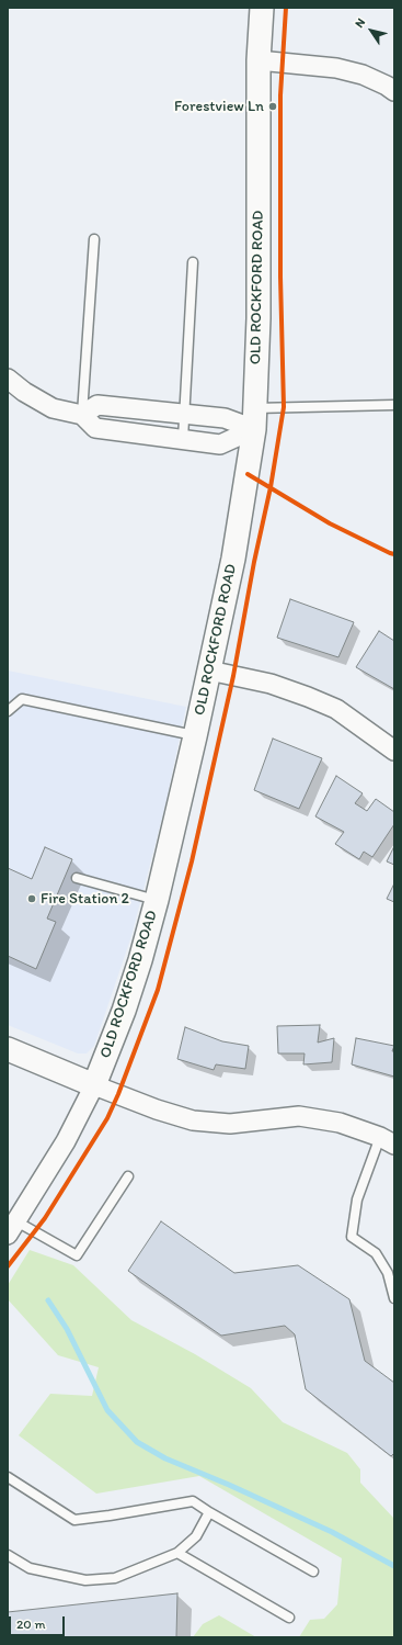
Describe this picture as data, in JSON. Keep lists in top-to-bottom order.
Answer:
{
  "streets": {
    "street": ["OLD ROCKFORD ROAD"]
  },
  "places": ["Forestview Ln", "Fire Station 2"],
  "scale_bar": "20 m",
  "north": "top left"
}
